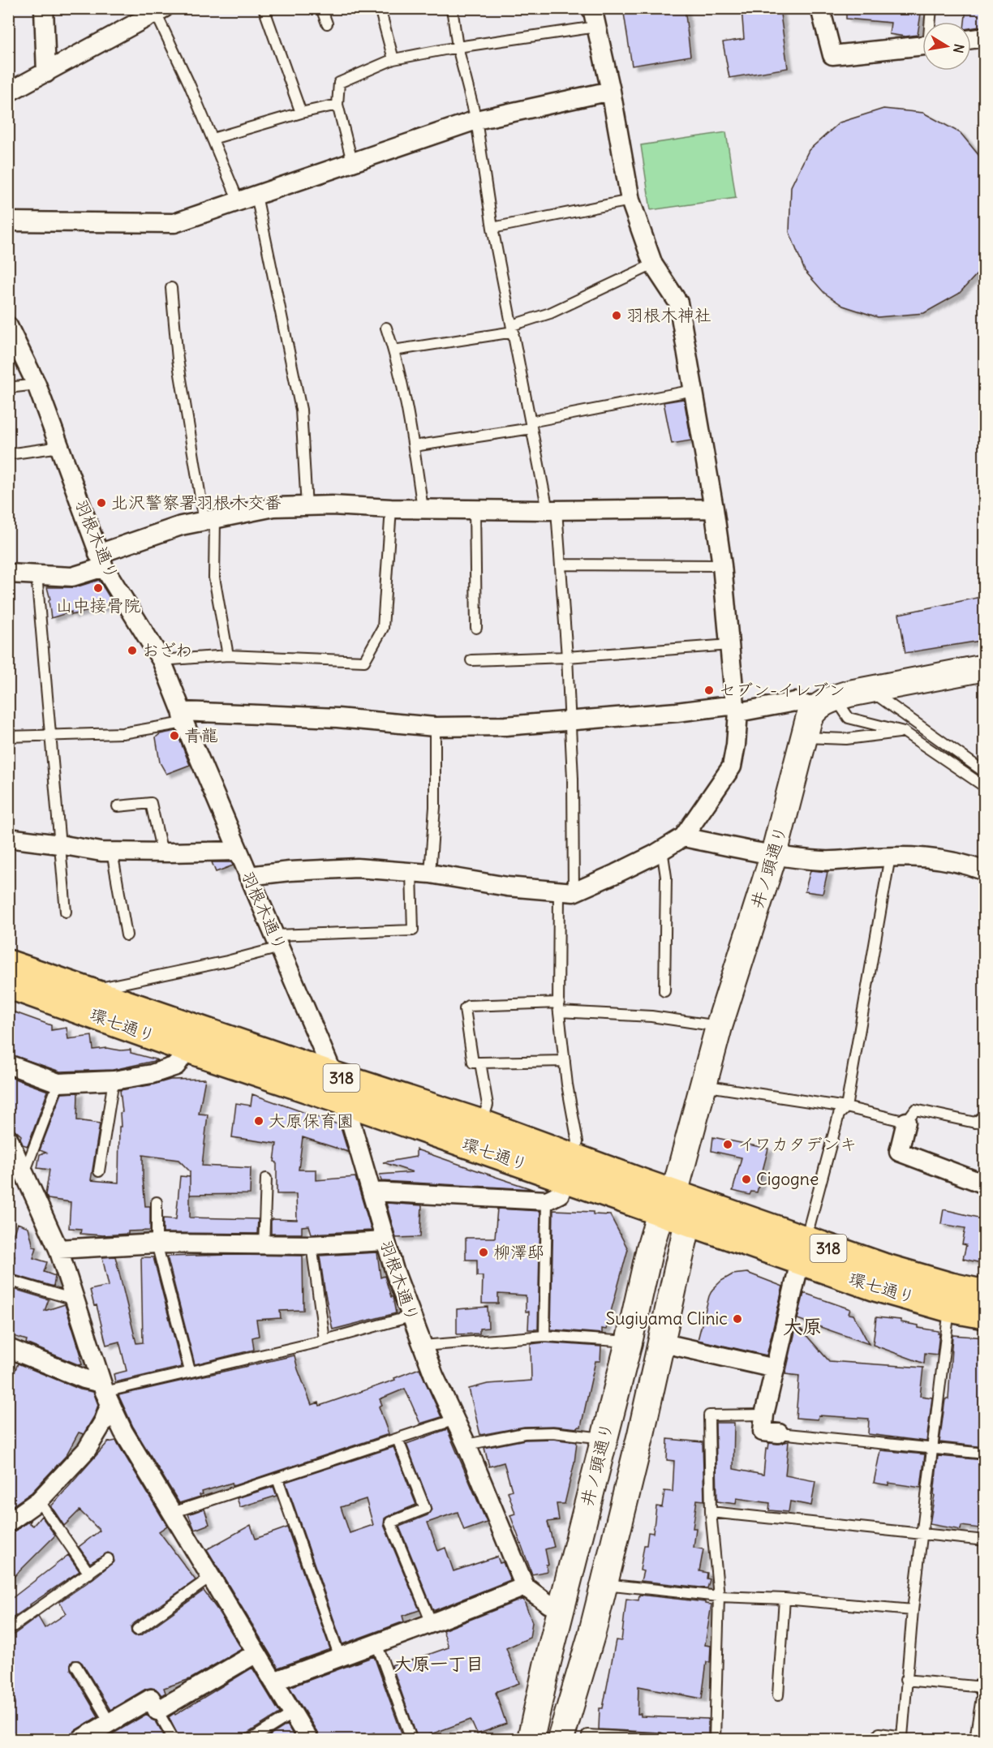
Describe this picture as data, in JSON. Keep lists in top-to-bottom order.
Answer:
{
  "streets": {
    "main road": ["井ノ頭通り", "環七通り", "318"],
    "street": ["羽根木通り"]
  },
  "crossings": [
    ["羽根木通り", "環七通り"],
    ["井ノ頭通り", "環七通り"]
  ],
  "districts": ["大原", "大原一丁目"],
  "places": [
    "羽根木神社",
    "北沢警察署羽根木交番",
    "山中接骨院",
    "おざわ",
    "セブン-イレブン",
    "青龍",
    "大原保育園",
    "イワカタデンキ",
    "Cigogne",
    "柳澤邸",
    "Sugiyama Clinic"
  ],
  "north": "right"
}
